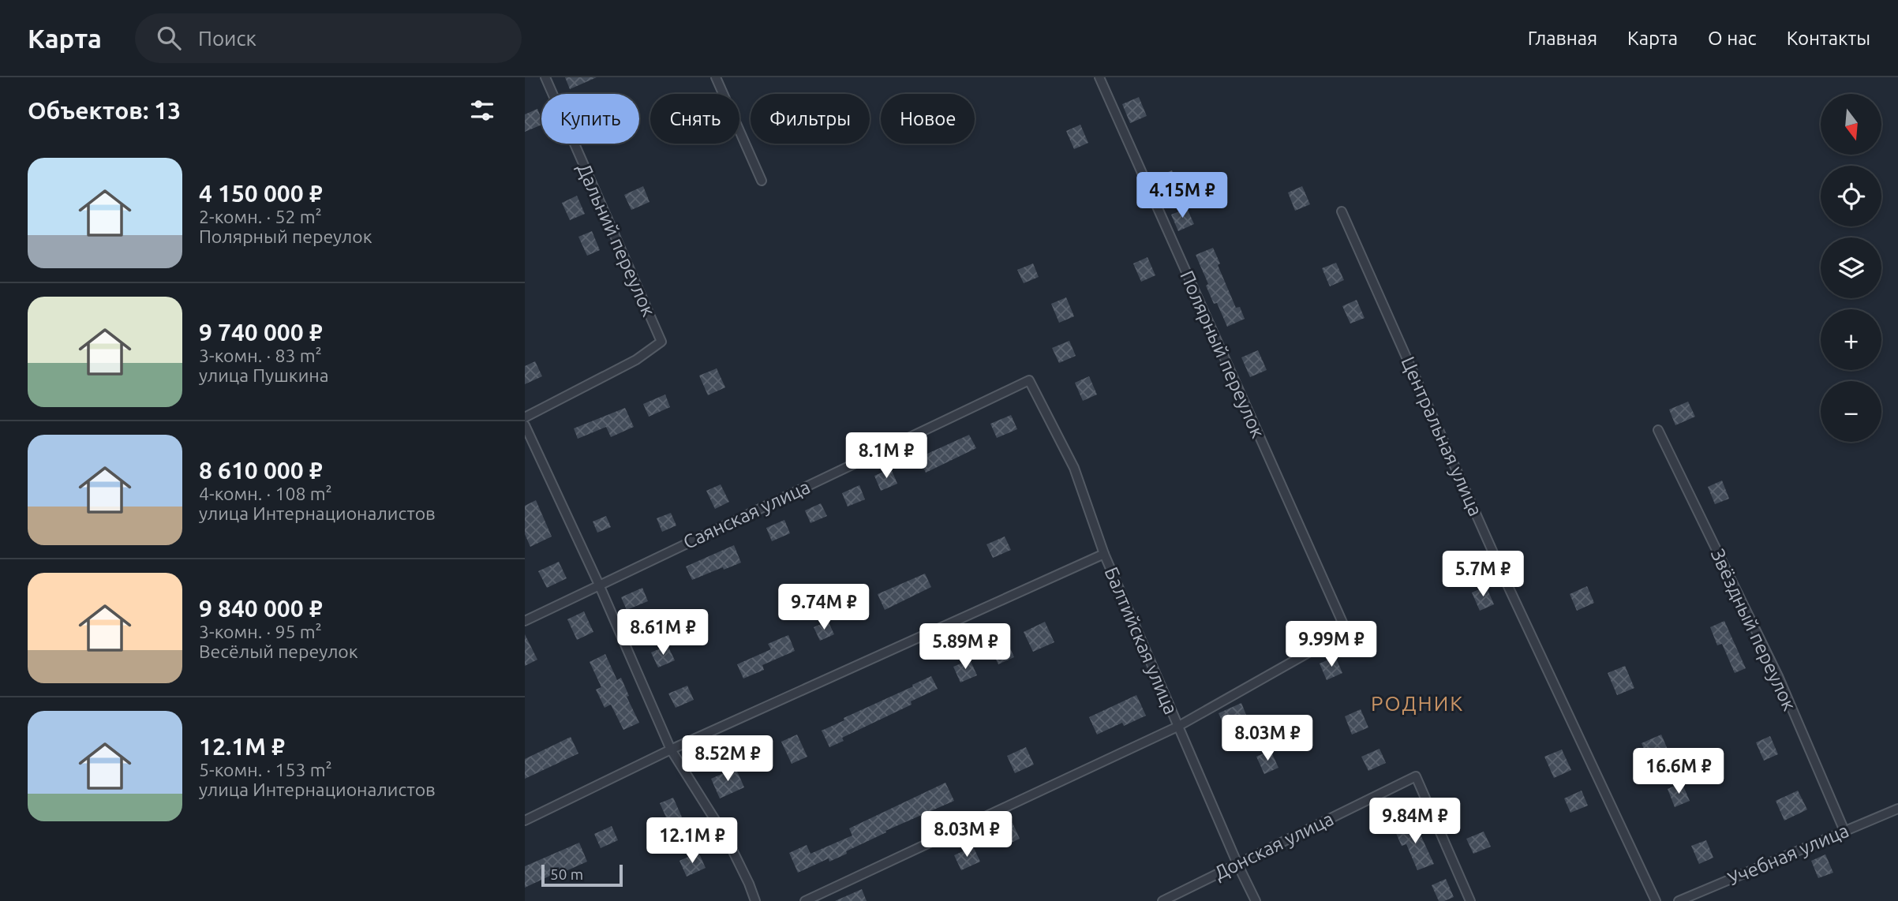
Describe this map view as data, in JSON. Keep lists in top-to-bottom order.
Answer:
{
  "streets": {
    "street": [
      "Дальний переулок",
      "Полярный переулок",
      "Центральная улица",
      "Саянская улица",
      "Звёздный переулок",
      "Балтийская улица",
      "Донская улица",
      "Учебная улица"
    ]
  },
  "crossings": [
    ["Полярный переулок", "Балтийская улица"],
    ["Саянская улица", "Балтийская улица"],
    ["Звёздный переулок", "Учебная улица"],
    ["Балтийская улица", "Донская улица"]
  ],
  "districts": ["РОДНИК"],
  "scale_bar": "50 m",
  "north": "bottom",
  "page": {
    "header": "Карта",
    "search": "Поиск",
    "nav": [
      "Главная",
      "Карта",
      "О нас",
      "Контакты"
    ],
    "heading": "Объектов: 13",
    "map_buttons": ["+", "−"],
    "chip": [
      "Купить",
      "Снять",
      "Фильтры",
      "Новое"
    ],
    "list": [
      {
        "name": "4 150 000 ₽",
        "note": "2-комн. · 52 m² · Полярный переулок"
      },
      {
        "name": "9 740 000 ₽",
        "note": "3-комн. · 83 m² · улица Пушкина"
      },
      {
        "name": "8 610 000 ₽",
        "note": "4-комн. · 108 m² · улица Интернационалистов"
      },
      {
        "name": "9 840 000 ₽",
        "note": "3-комн. · 95 m² · Весёлый переулок"
      },
      {
        "name": "12.1M ₽",
        "note": "5-комн. · 153 m² · улица Интернационалистов"
      }
    ],
    "price": [
      "4.15M ₽",
      "8.1M ₽",
      "5.7M ₽",
      "9.74M ₽",
      "8.61M ₽",
      "9.99M ₽",
      "5.89M ₽",
      "8.03M ₽",
      "8.52M ₽",
      "16.6M ₽",
      "9.84M ₽",
      "8.03M ₽",
      "12.1M ₽"
    ],
    "scale": "50 m"
  }
}
